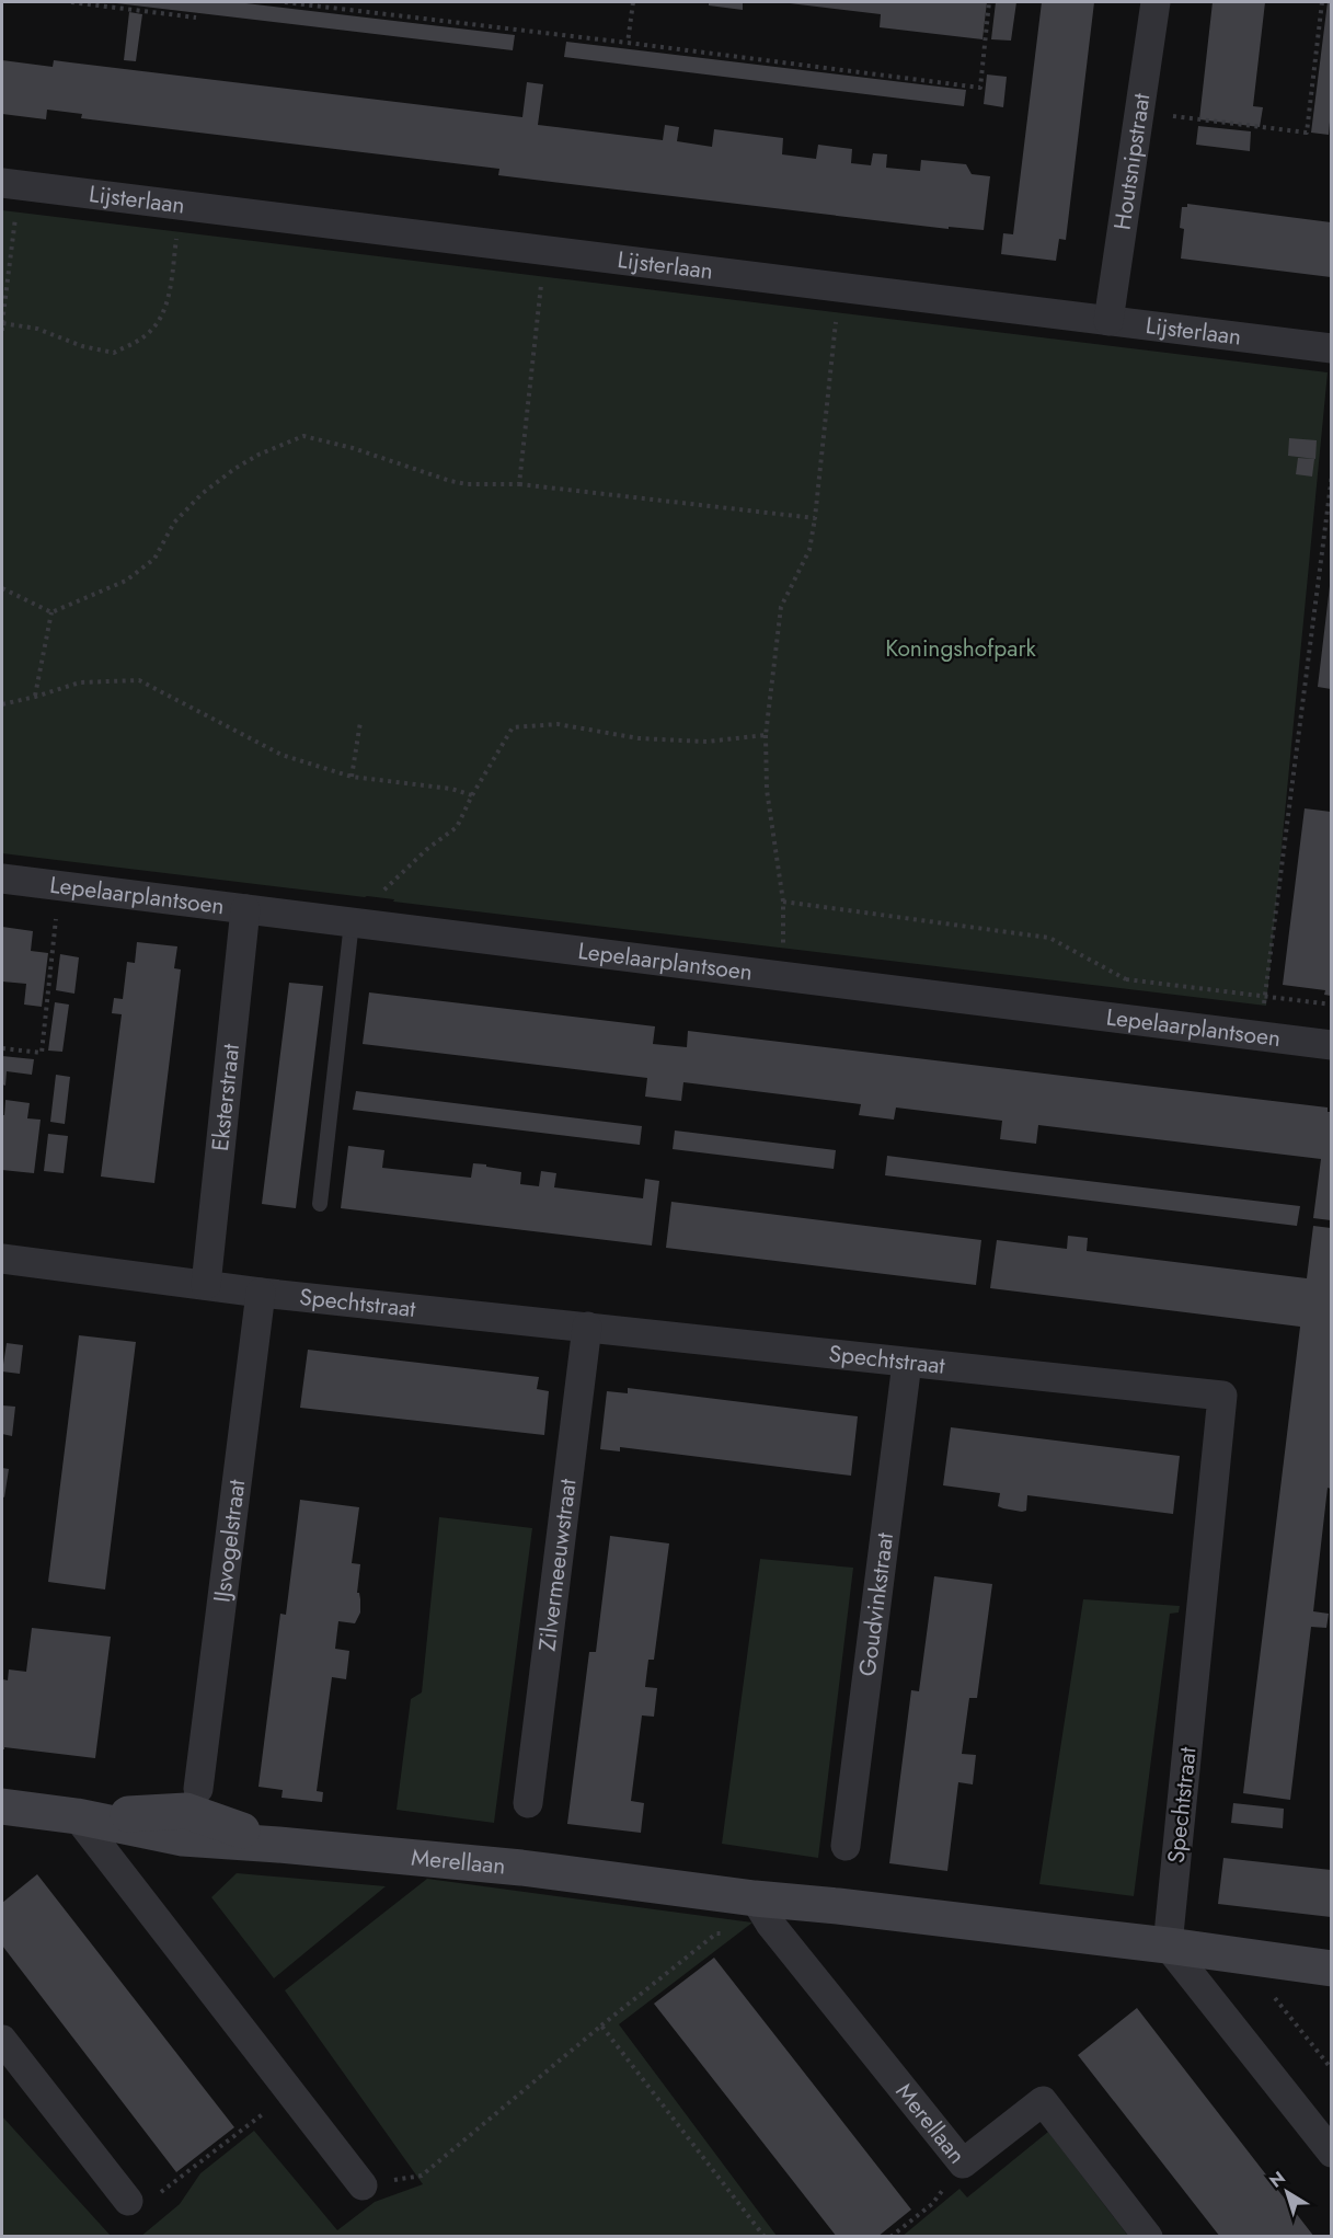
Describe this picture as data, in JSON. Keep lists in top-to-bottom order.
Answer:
{
  "streets": {
    "street": [
      "Houtsnipstraat",
      "Lijsterlaan",
      "Lepelaarplantsoen",
      "Eksterstraat",
      "Spechtstraat",
      "IJsvogelstraat",
      "Zilvermeeuwstraat",
      "Goudvinkstraat",
      "Merellaan"
    ]
  },
  "crossings": [
    ["Houtsnipstraat", "Lijsterlaan"],
    ["Lepelaarplantsoen", "Eksterstraat"],
    ["Eksterstraat", "Spechtstraat"],
    ["Spechtstraat", "IJsvogelstraat"],
    ["Spechtstraat", "Zilvermeeuwstraat"],
    ["Spechtstraat", "Goudvinkstraat"],
    ["Spechtstraat", "Merellaan"]
  ],
  "parks": ["Koningshofpark"],
  "north": "top left"
}
